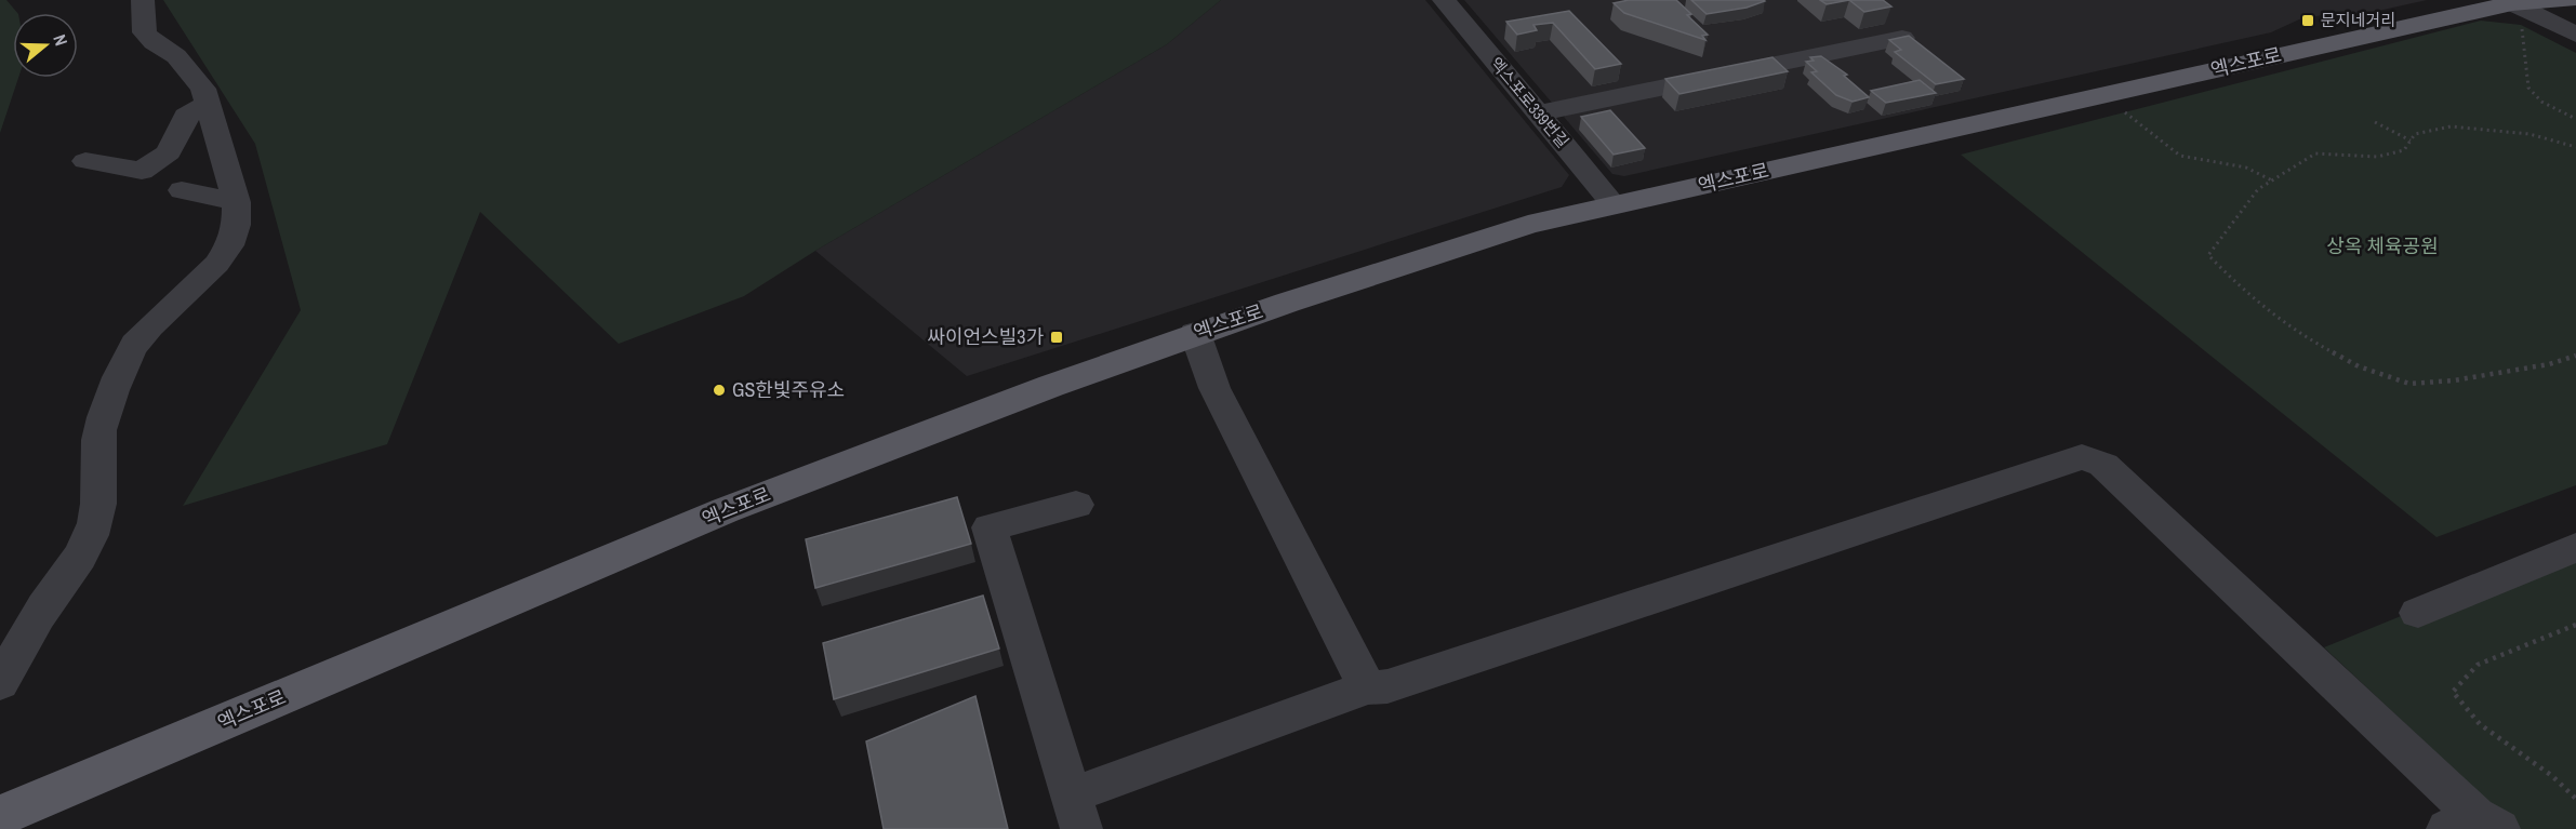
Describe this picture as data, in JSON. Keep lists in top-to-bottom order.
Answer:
{
  "streets": {
    "main road": ["엑스포로"],
    "street": ["엑스포로339번길"]
  },
  "crossings": [
    ["엑스포로", "엑스포로339번길"]
  ],
  "parks": ["상옥 체육공원"],
  "places": {
    "transit": ["문지네거리", "싸이언스빌3가"],
    "other": ["GS한빛주유소"]
  },
  "north": "right"
}
